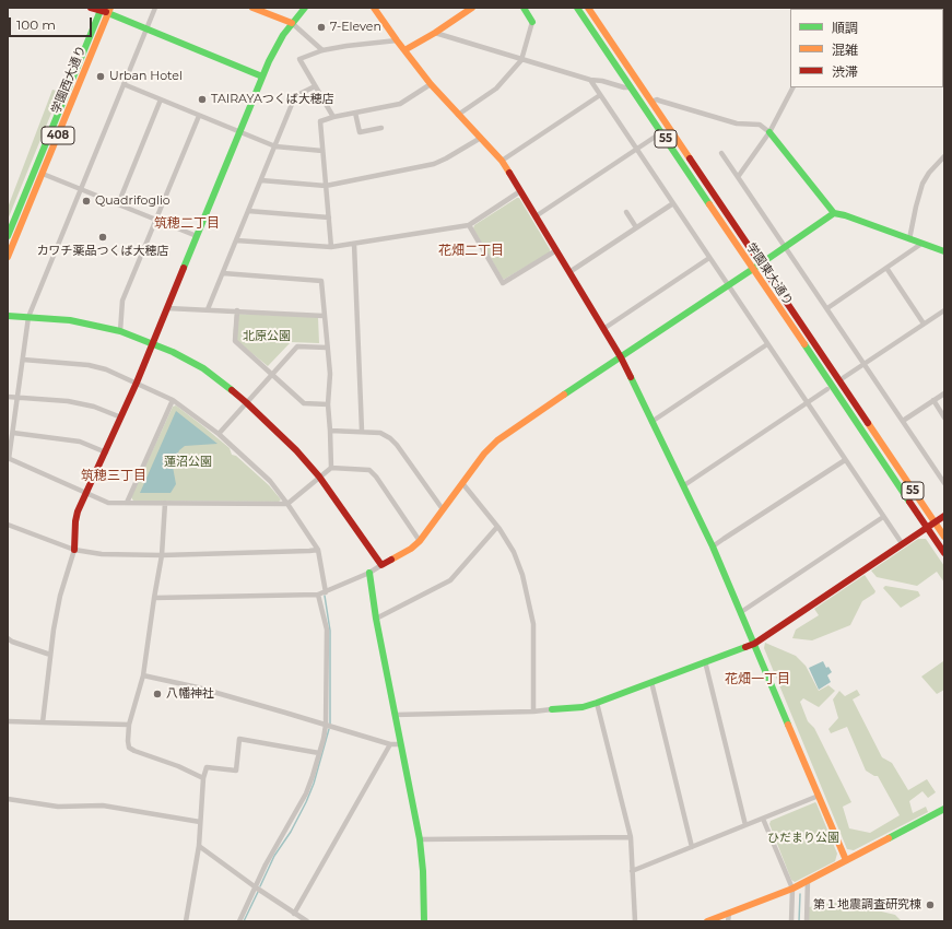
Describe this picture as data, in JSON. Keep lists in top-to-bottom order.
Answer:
{
  "streets": {
    "main road": [
      "学園西大通り",
      "408",
      "55",
      "学園東大通り"
    ]
  },
  "districts": [
    "筑穂二丁目",
    "花畑二丁目",
    "筑穂三丁目",
    "花畑一丁目"
  ],
  "parks": ["北原公園", "蓮沼公園", "ひだまり公園"],
  "places": [
    "7-Eleven",
    "Urban Hotel",
    "TAIRAYAつくば大穂店",
    "Quadrifoglio",
    "カワチ薬品つくば大穂店",
    "八幡神社",
    "第１地震調査研究棟"
  ],
  "legend": ["順調", "混雑", "渋滞"],
  "scale_bar": "100 m"
}
